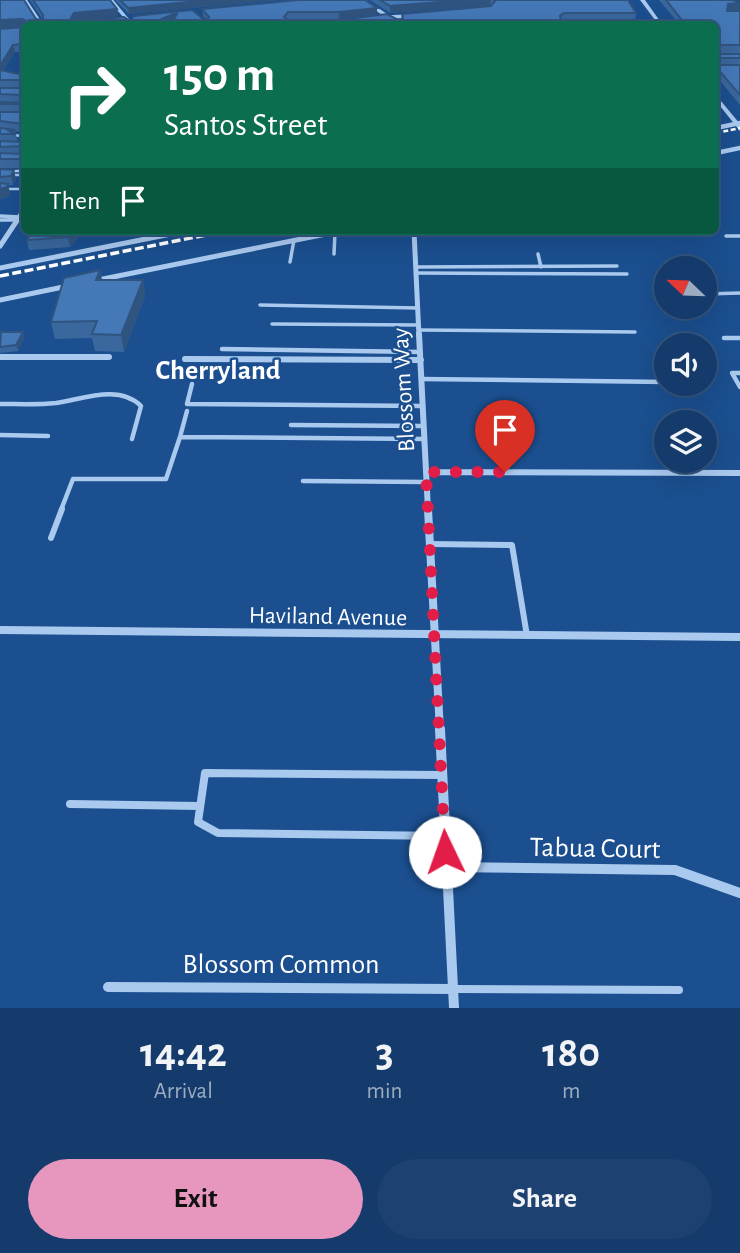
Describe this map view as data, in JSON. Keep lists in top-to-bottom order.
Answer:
{
  "streets": {
    "street": [
      "Blossom Way",
      "Haviland Avenue",
      "Tabua Court",
      "Blossom Common"
    ]
  },
  "crossings": [
    ["Blossom Way", "Haviland Avenue"],
    ["Blossom Way", "Tabua Court"],
    ["Blossom Way", "Blossom Common"]
  ],
  "districts": ["Cherryland"],
  "north": "top left",
  "page": {
    "turn": ["150 m", "Santos Street"],
    "then": "Then",
    "eta": [
      "14:42",
      "Arrival",
      "3",
      "min",
      "180",
      "m"
    ],
    "buttons": ["Exit", "Share"]
  }
}
